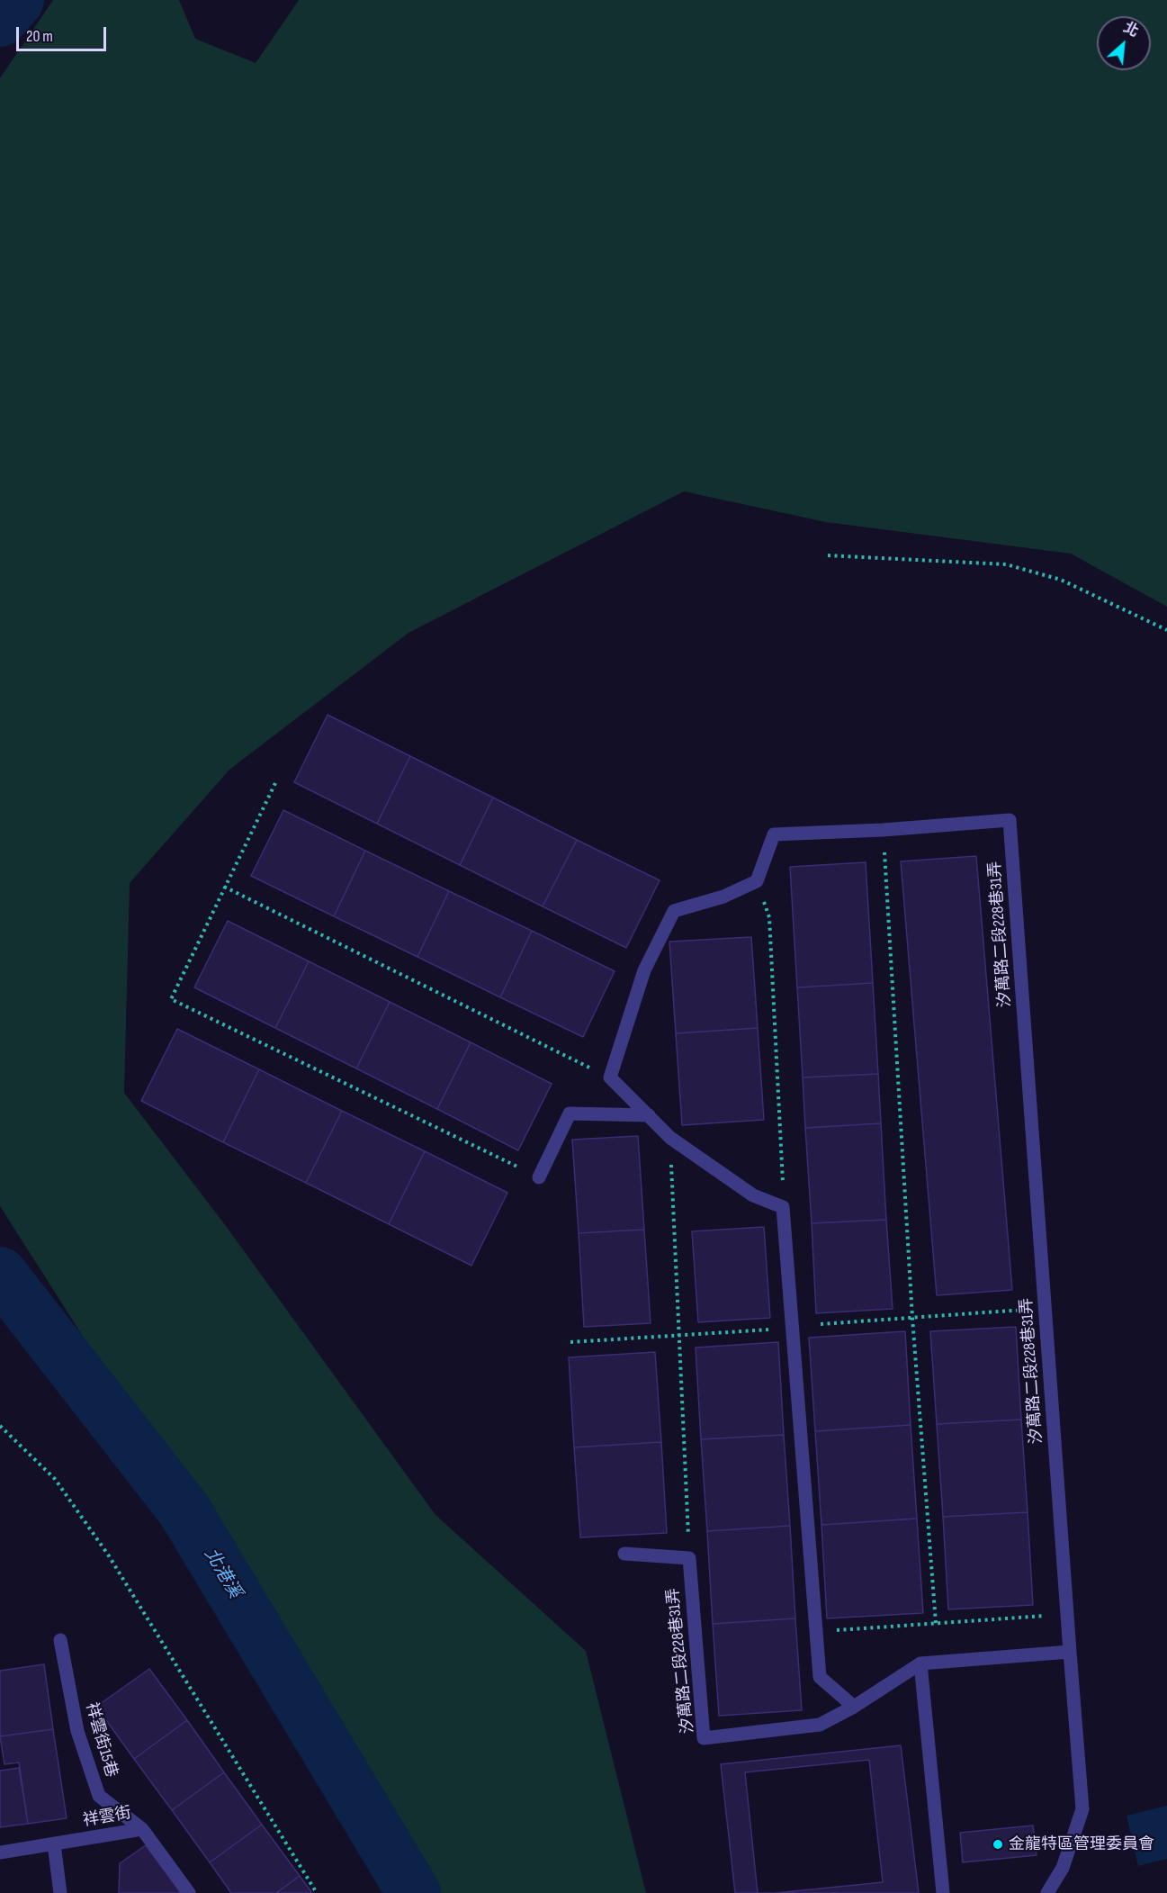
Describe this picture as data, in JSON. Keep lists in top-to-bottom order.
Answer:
{
  "streets": {
    "street": ["汐萬路二段228巷31弄", "祥雲街15巷", "祥雲街"]
  },
  "crossings": [
    ["祥雲街15巷", "祥雲街"]
  ],
  "water": ["北港溪"],
  "places": ["金龍特區管理委員會"],
  "scale_bar": "20 m",
  "north": "top right"
}
